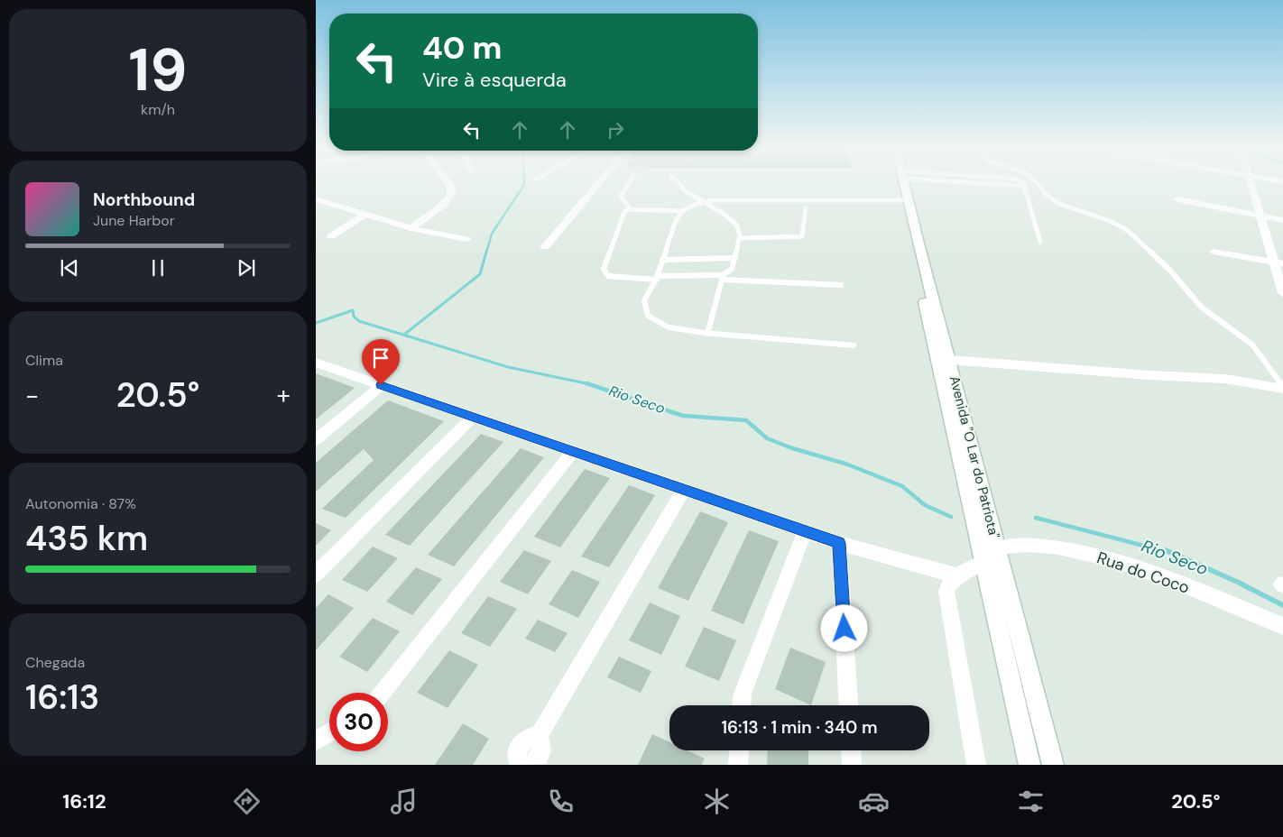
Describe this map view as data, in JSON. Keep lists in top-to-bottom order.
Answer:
{
  "streets": {
    "main road": ["Avenida \"O Lar do Patriota\""],
    "street": ["Rua do Coco"]
  },
  "crossings": [
    ["Avenida \"O Lar do Patriota\"", "Rua do Coco"]
  ],
  "water": ["Rio Seco"],
  "page": {
    "tile": [
      ["19", "km/h"],
      "Clima",
      ["Autonomia · 87%", "435 km"],
      ["Chegada", "16:13"]
    ],
    "turn": ["40 m", "Vire à esquerda"],
    "song": ["Northbound", "June Harbor"],
    "heat": ["−", "20.5°", "+"],
    "limit": "30",
    "trip": "16:13 · 1 min · 340 m",
    "tabs": ["16:12", "20.5°"]
  }
}
